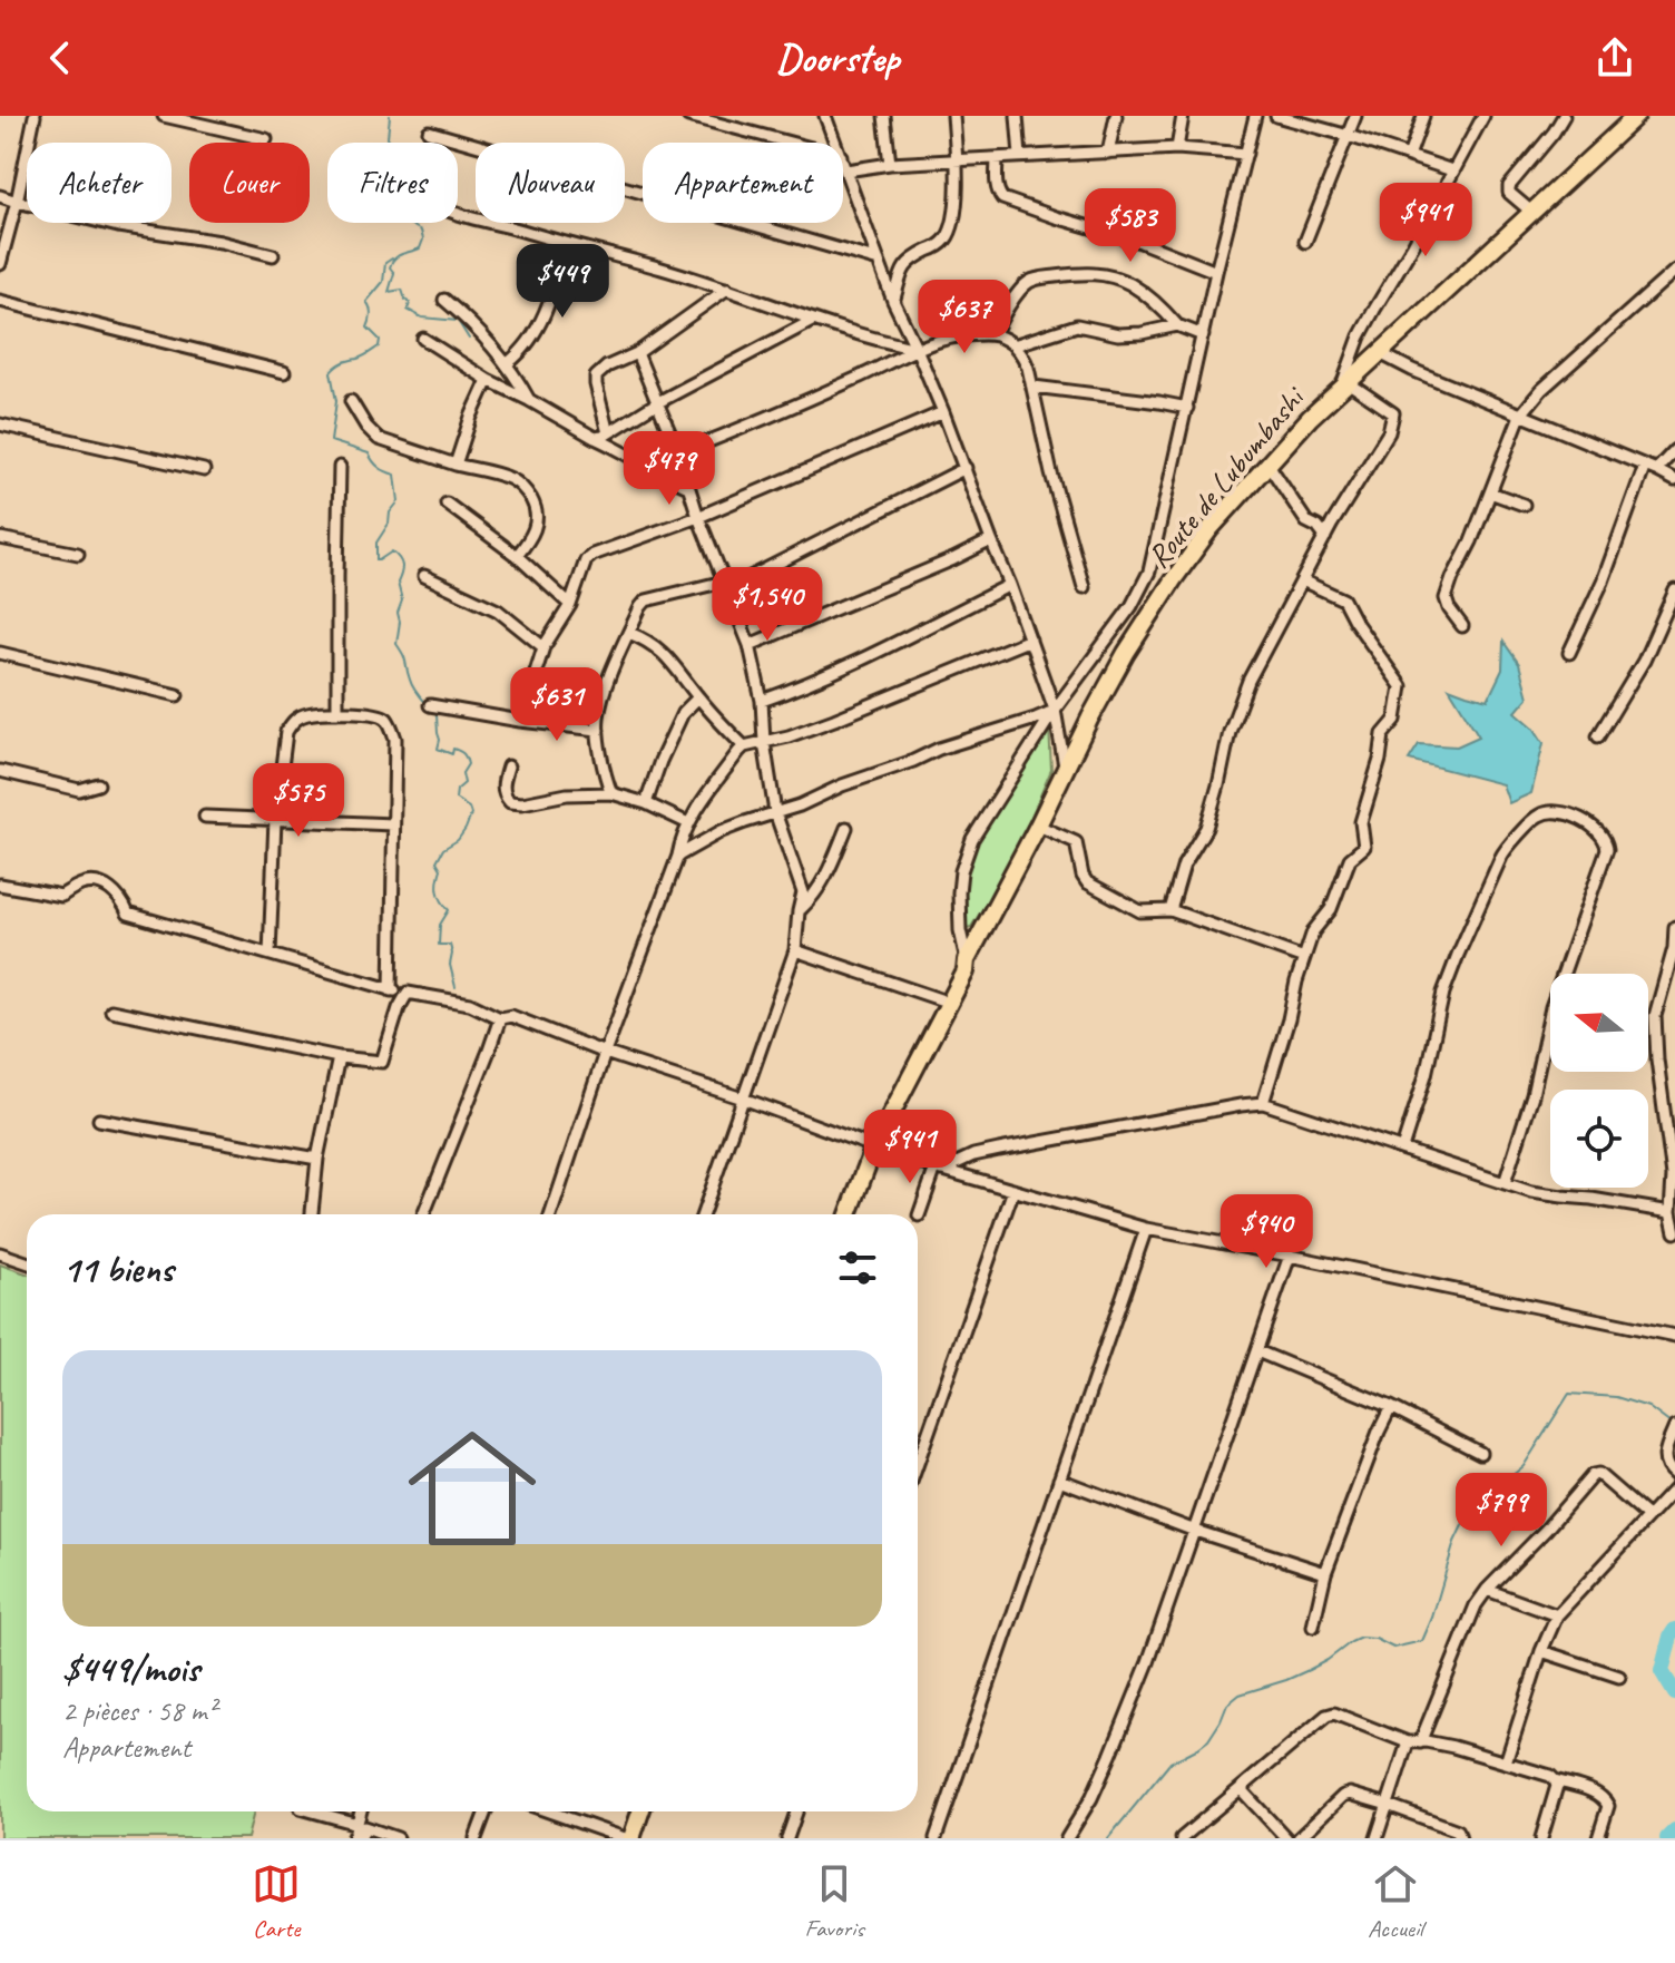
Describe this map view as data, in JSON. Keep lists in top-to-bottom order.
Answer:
{
  "streets": {
    "highway": ["Route de Lubumbashi"]
  },
  "north": "left",
  "page": {
    "header": "Doorstep",
    "chip": [
      "Acheter",
      "Louer",
      "Filtres",
      "Nouveau",
      "Appartement"
    ],
    "price": [
      "$941",
      "$583",
      "$449",
      "$637",
      "$479",
      "$1,540",
      "$631",
      "$575",
      "$941",
      "$940",
      "$799"
    ],
    "heading": "11 biens",
    "list": [
      {
        "name": "$449/mois",
        "note": "2 pièces · 58 m² · Appartement"
      }
    ],
    "tabs": ["Carte", "Favoris", "Accueil"]
  }
}
